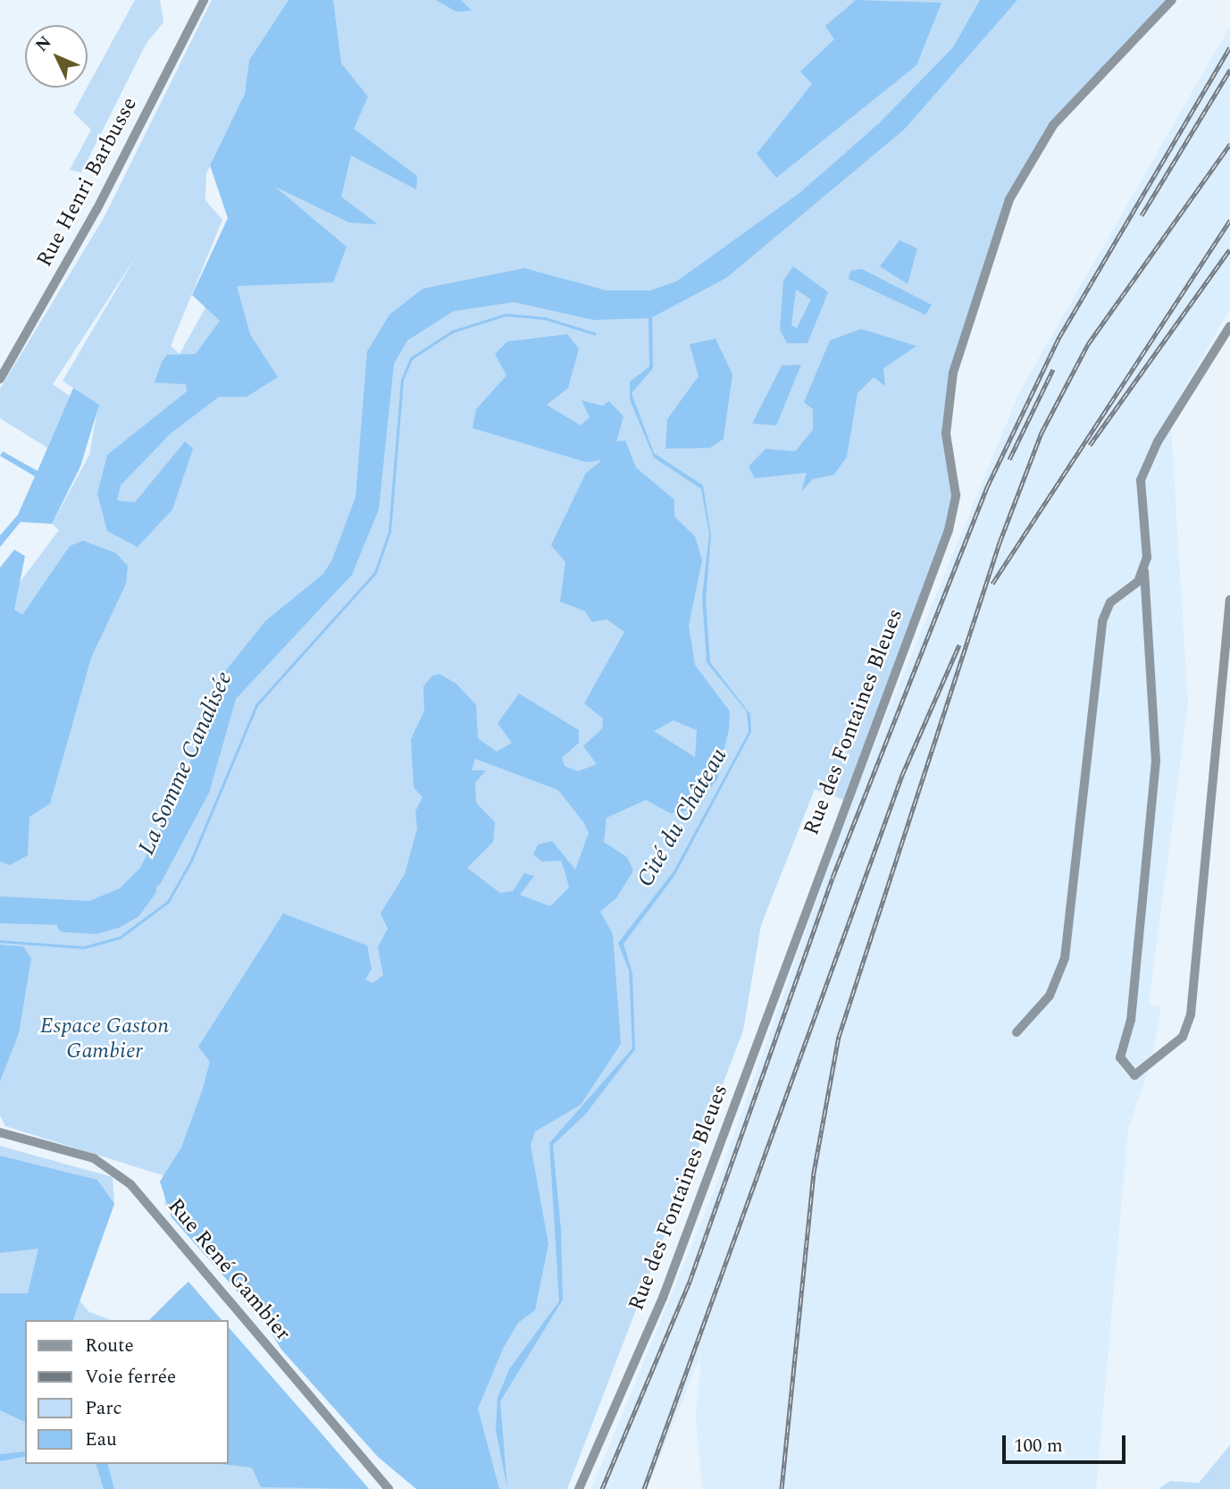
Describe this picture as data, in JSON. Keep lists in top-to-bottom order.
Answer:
{
  "streets": {
    "street": ["Rue Henri Barbusse", "Rue des Fontaines Bleues", "Rue René Gambier"]
  },
  "water": ["La Somme Canalisée", "Cité du Château"],
  "parks": ["Espace Gaston Gambier"],
  "legend": [
    "Route",
    "Voie ferrée",
    "Parc",
    "Eau"
  ],
  "scale_bar": "100 m",
  "north": "top left"
}
